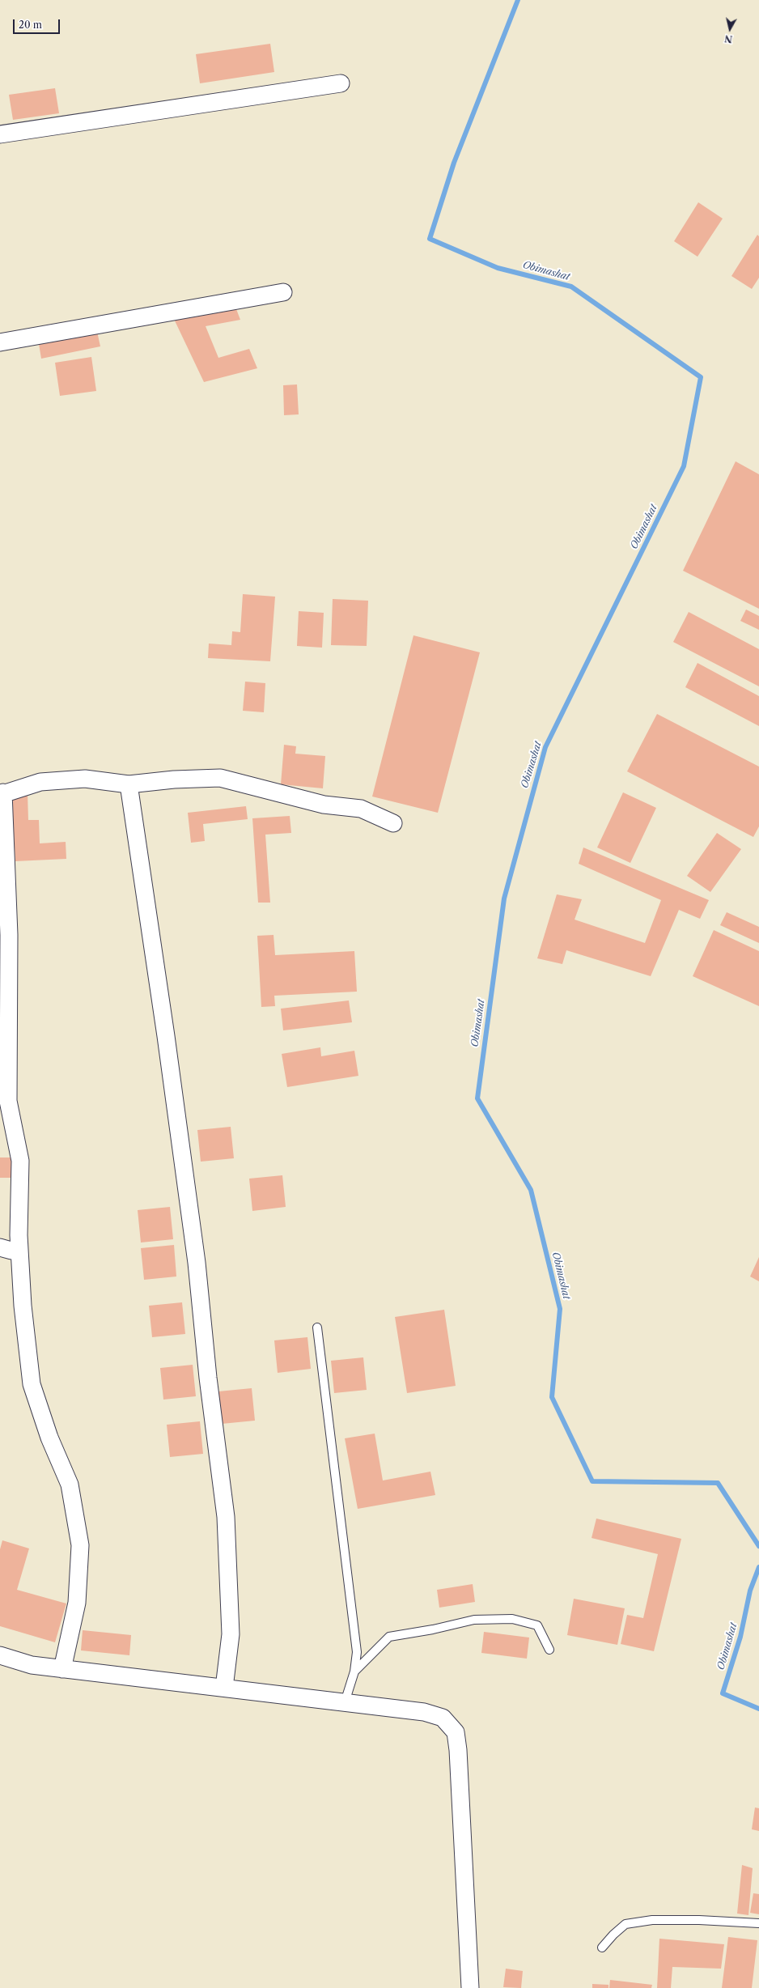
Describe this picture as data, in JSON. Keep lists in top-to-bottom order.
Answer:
{
  "water": ["Obimashat"],
  "scale_bar": "20 m",
  "north": "bottom"
}
